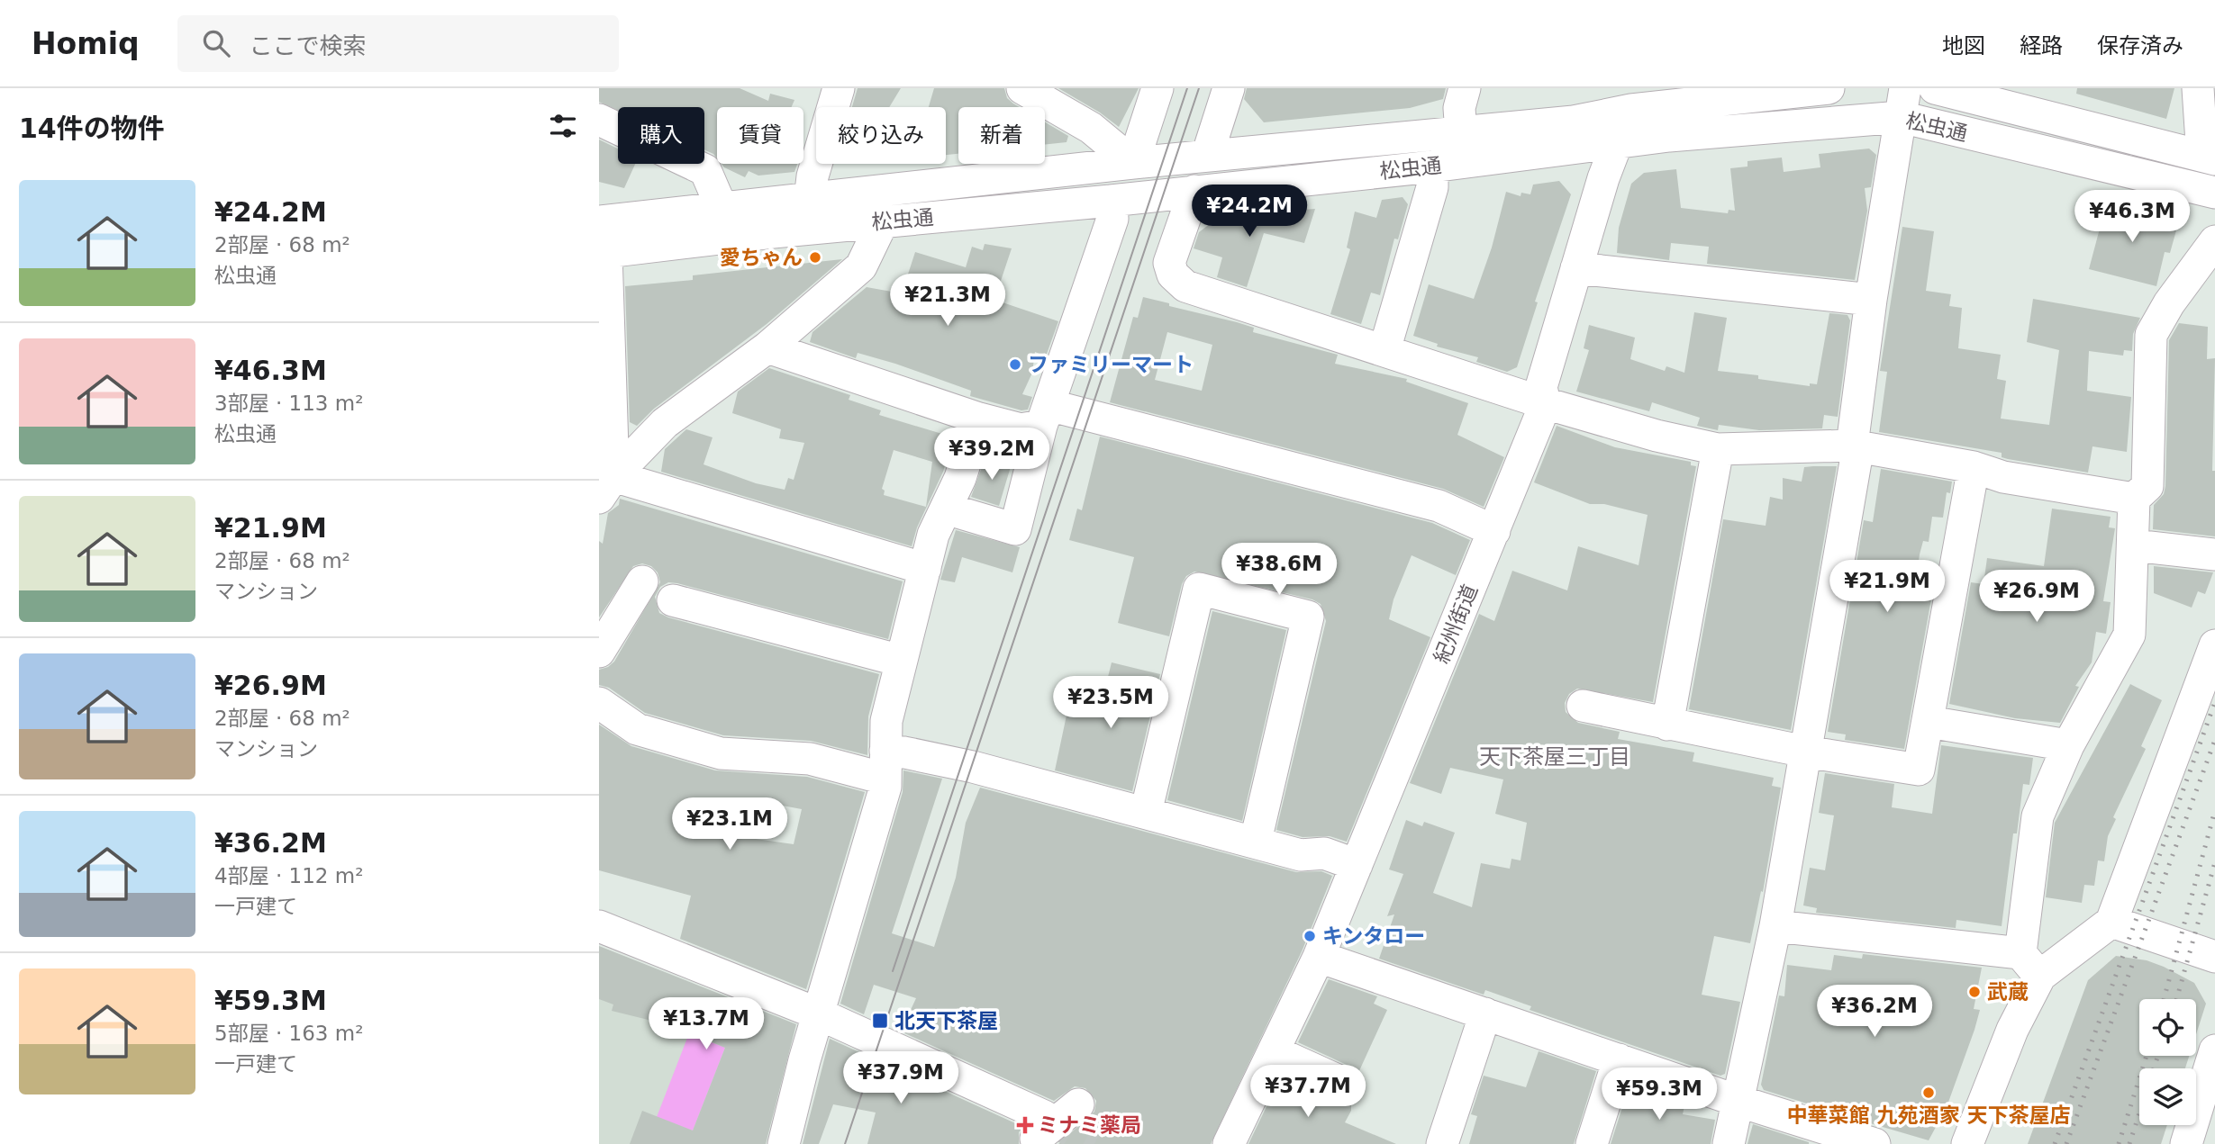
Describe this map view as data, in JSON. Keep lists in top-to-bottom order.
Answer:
{
  "streets": {
    "street": ["松虫通", "紀州街道"]
  },
  "crossings": [
    ["松虫通", "紀州街道"]
  ],
  "districts": ["天下茶屋三丁目"],
  "places": {
    "other": [
      "愛ちゃん",
      "ファミリーマート",
      "キンタロー",
      "武蔵",
      "中華菜館 九苑酒家 天下茶屋店"
    ],
    "transit": ["北天下茶屋"],
    "health": ["ミナミ薬局"]
  },
  "page": {
    "header": "Homiq",
    "search": "ここで検索",
    "nav": ["地図", "経路", "保存済み"],
    "heading": "14件の物件",
    "chip": [
      "購入",
      "賃貸",
      "絞り込み",
      "新着"
    ],
    "list": [
      {
        "name": "¥24.2M",
        "note": "2部屋 · 68 m² · 松虫通"
      },
      {
        "name": "¥46.3M",
        "note": "3部屋 · 113 m² · 松虫通"
      },
      {
        "name": "¥21.9M",
        "note": "2部屋 · 68 m² · マンション"
      },
      {
        "name": "¥26.9M",
        "note": "2部屋 · 68 m² · マンション"
      },
      {
        "name": "¥36.2M",
        "note": "4部屋 · 112 m² · 一戸建て"
      },
      {
        "name": "¥59.3M",
        "note": "5部屋 · 163 m² · 一戸建て"
      }
    ],
    "price": [
      "¥24.2M",
      "¥46.3M",
      "¥21.3M",
      "¥39.2M",
      "¥38.6M",
      "¥21.9M",
      "¥26.9M",
      "¥23.5M",
      "¥23.1M",
      "¥36.2M",
      "¥13.7M",
      "¥37.9M",
      "¥37.7M",
      "¥59.3M"
    ]
  }
}
